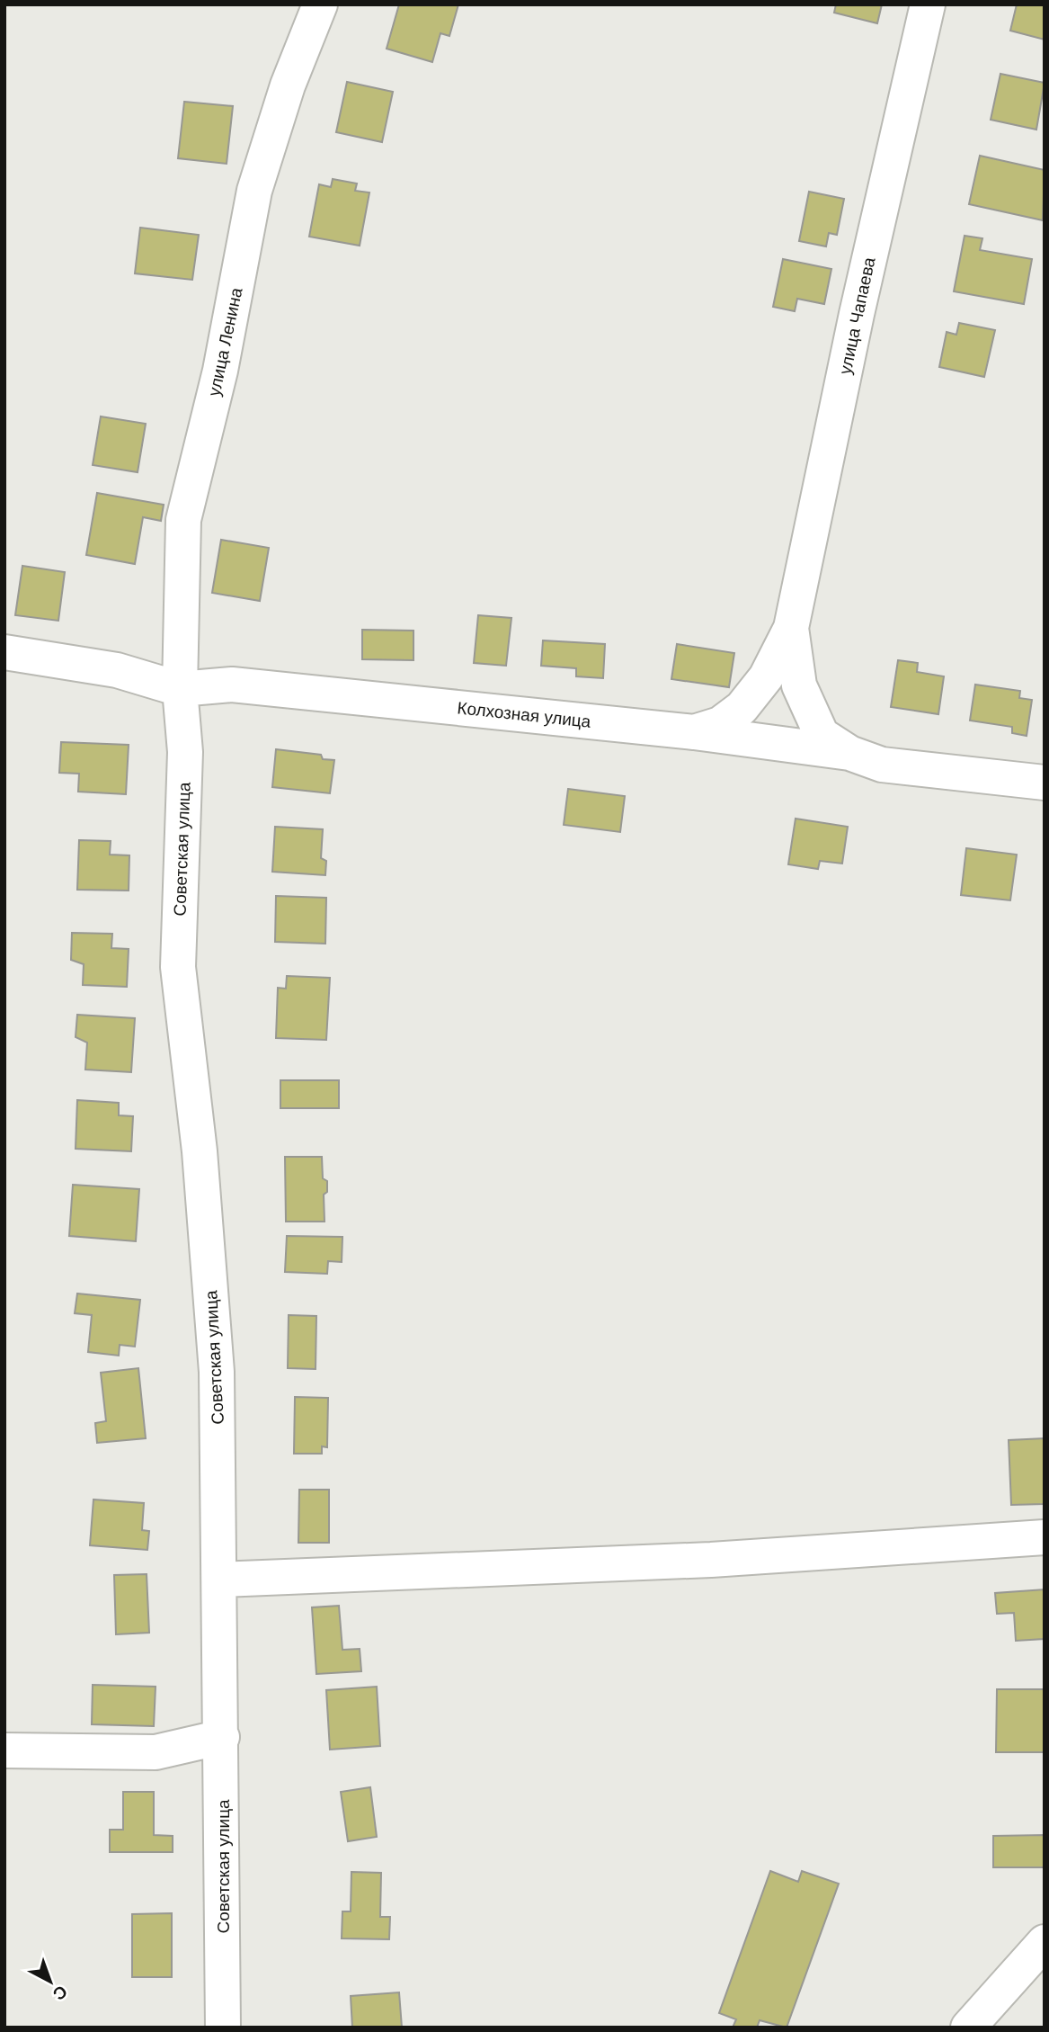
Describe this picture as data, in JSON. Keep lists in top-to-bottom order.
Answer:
{
  "streets": {
    "street": [
      "улица Чапаева",
      "улица Ленина",
      "Колхозная улица",
      "Советская улица"
    ]
  },
  "crossings": [
    ["улица Чапаева", "Колхозная улица"],
    ["улица Ленина", "Колхозная улица"],
    ["улица Ленина", "Советская улица"],
    ["Колхозная улица", "Советская улица"]
  ],
  "north": "bottom right"
}
